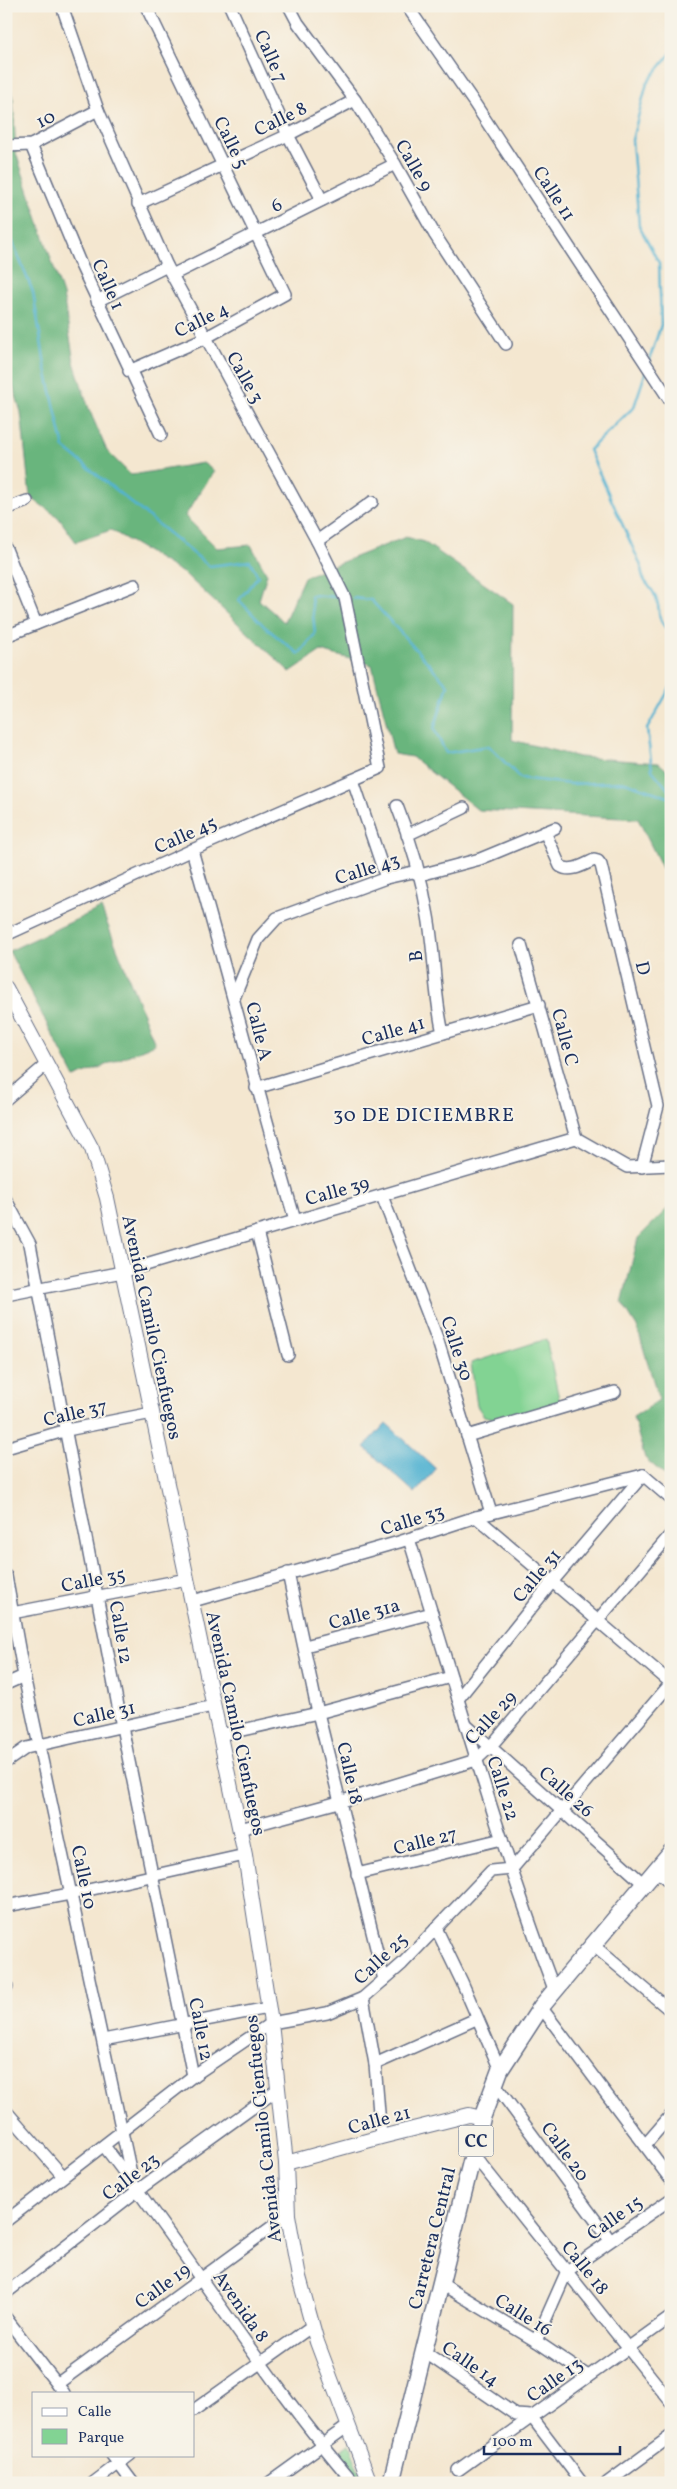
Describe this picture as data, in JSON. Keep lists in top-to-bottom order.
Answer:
{
  "streets": {
    "highway": ["CC", "Carretera Central"],
    "main road": ["Avenida Camilo Cienfuegos", "Calle 21"],
    "street": [
      "Calle 7",
      "10",
      "Calle 8",
      "Calle 5",
      "Calle 9",
      "Calle 11",
      "6",
      "Calle 1",
      "Calle 4",
      "Calle 3",
      "Calle 45",
      "Calle 43",
      "B",
      "D",
      "Calle 41",
      "Calle A",
      "Calle C",
      "Calle 39",
      "Calle 30",
      "Calle 37",
      "Calle 33",
      "Calle 31",
      "Calle 35",
      "Calle 31a",
      "Calle 12",
      "Calle 29",
      "Calle 18",
      "Calle 22",
      "Calle 26",
      "Calle 27",
      "Calle 10",
      "Calle 25",
      "Calle 20",
      "Calle 23",
      "Calle 15",
      "Calle 19",
      "Avenida 8",
      "Calle 16",
      "Calle 14",
      "Calle 13"
    ]
  },
  "crossings": [
    ["Calle 7", "Calle 8"],
    ["Calle 7", "6"],
    ["10", "Calle 1"],
    ["10", "Calle 3"],
    ["Calle 8", "Calle 5"],
    ["Calle 8", "Calle 9"],
    ["Calle 8", "Calle 3"],
    ["Calle 5", "6"],
    ["Calle 5", "Calle 4"],
    ["Calle 9", "6"],
    ["6", "Calle 1"],
    ["6", "Calle 3"],
    ["Calle 1", "Calle 4"],
    ["Calle 4", "Calle 3"],
    ["Calle 3", "Calle 45"],
    ["Calle 45", "Calle A"],
    ["Calle 43", "B"],
    ["Calle 43", "D"],
    ["Calle 43", "Calle A"],
    ["B", "Calle 41"],
    ["Calle 41", "Calle A"],
    ["Calle 41", "Calle C"],
    ["Calle A", "Calle 39"],
    ["Calle C", "Calle 39"],
    ["Calle 39", "Avenida Camilo Cienfuegos"],
    ["Calle 39", "Calle 30"],
    ["Calle 39", "Calle 12"],
    ["Avenida Camilo Cienfuegos", "Calle 37"],
    ["Avenida Camilo Cienfuegos", "Calle 33"],
    ["Avenida Camilo Cienfuegos", "Calle 31"],
    ["Avenida Camilo Cienfuegos", "Calle 35"],
    ["Avenida Camilo Cienfuegos", "Calle 29"],
    ["Avenida Camilo Cienfuegos", "Calle 25"],
    ["Avenida Camilo Cienfuegos", "Calle 21"],
    ["Avenida Camilo Cienfuegos", "Calle 23"],
    ["Avenida Camilo Cienfuegos", "Calle 19"],
    ["Avenida Camilo Cienfuegos", "Avenida 8"],
    ["Calle 30", "Calle 33"],
    ["Calle 37", "Calle 12"],
    ["Calle 33", "Calle 31"],
    ["Calle 33", "Calle 18"],
    ["Calle 33", "Calle 22"],
    ["Calle 31", "Calle 12"],
    ["Calle 31", "Calle 22"],
    ["Calle 31", "Calle 10"],
    ["Calle 35", "Calle 12"],
    ["Calle 35", "Calle 10"],
    ["Calle 31a", "Calle 18"],
    ["Calle 31a", "Calle 22"],
    ["Calle 12", "Calle 25"],
    ["Calle 29", "Calle 18"],
    ["Calle 29", "Calle 22"],
    ["Calle 29", "Calle 26"],
    ["Calle 18", "Calle 27"],
    ["Calle 18", "Calle 25"],
    ["Calle 18", "Calle 15"],
    ["Calle 18", "Carretera Central"],
    ["Calle 18", "Calle 13"],
    ["Calle 22", "Calle 26"],
    ["Calle 22", "Calle 27"],
    ["Calle 22", "Calle 25"],
    ["Calle 22", "Carretera Central"],
    ["Calle 26", "Carretera Central"],
    ["Calle 10", "Calle 25"],
    ["Calle 10", "Calle 23"],
    ["Calle 10", "Avenida 8"],
    ["Calle 25", "Calle 20"],
    ["Calle 25", "Avenida 8"],
    ["Calle 21", "Carretera Central"],
    ["Calle 20", "Calle 15"],
    ["Calle 20", "Carretera Central"],
    ["Calle 23", "Avenida 8"],
    ["Carretera Central", "Calle 16"],
    ["Carretera Central", "Calle 14"],
    ["Calle 19", "Avenida 8"],
    ["Calle 16", "Calle 13"],
    ["Calle 14", "Calle 13"]
  ],
  "districts": ["30 DE DICIEMBRE"],
  "legend": ["Calle", "Parque"],
  "scale_bar": "100 m"
}
